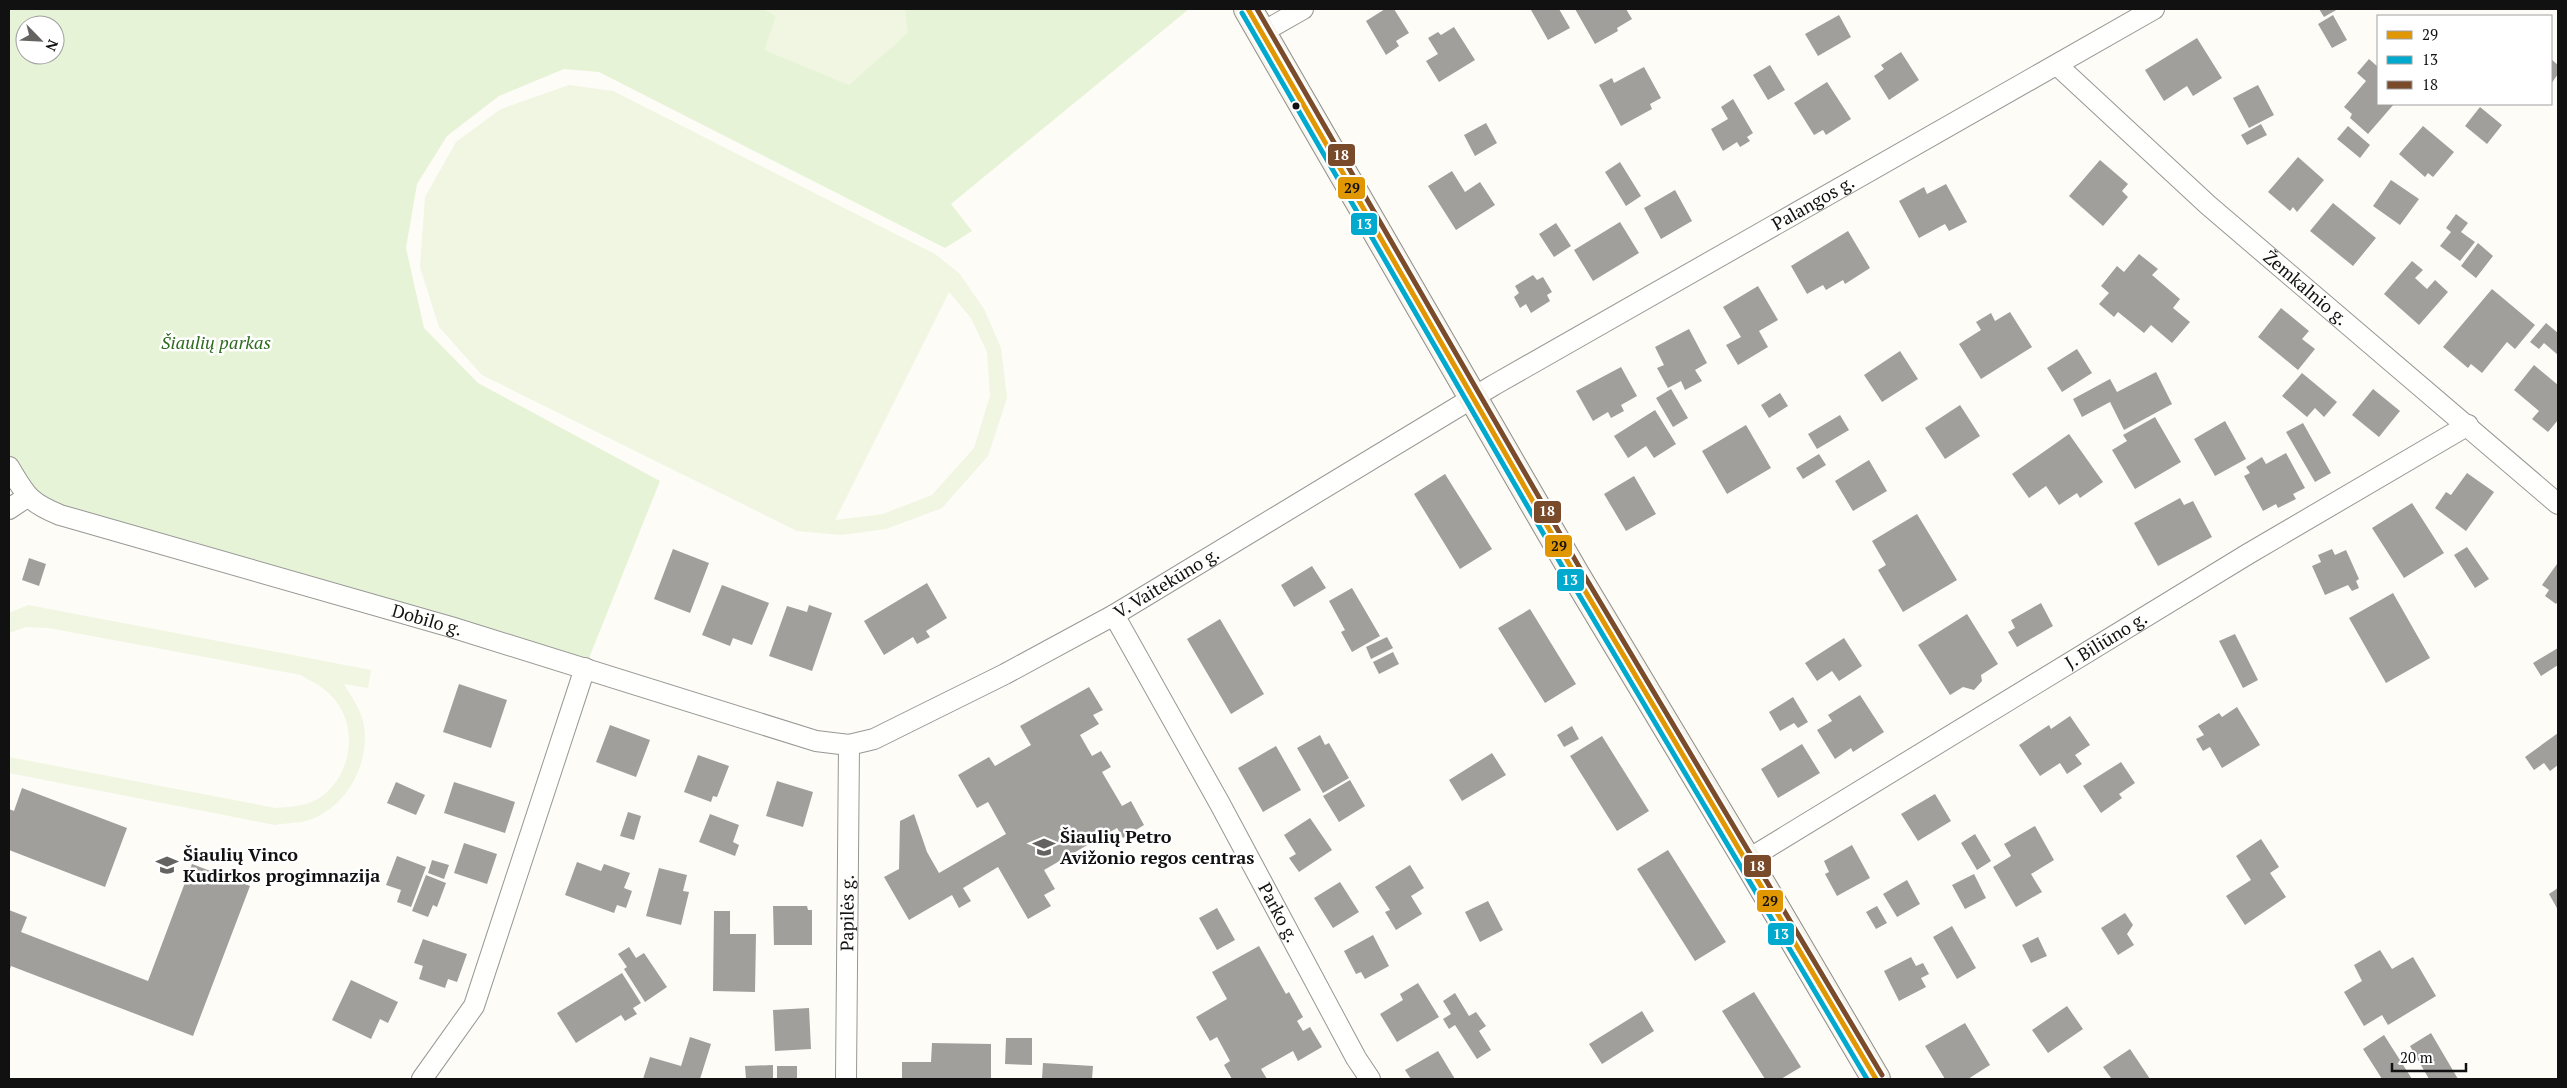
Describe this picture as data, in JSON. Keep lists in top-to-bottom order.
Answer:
{
  "streets": {
    "street": [
      "Palangos g.",
      "Žemkalnio g.",
      "V. Vaitekūno g.",
      "Dobilo g.",
      "J. Biliūno g.",
      "Papilės g.",
      "Parko g."
    ]
  },
  "crossings": [
    ["Palangos g.", "Žemkalnio g."],
    ["Palangos g.", "V. Vaitekūno g."],
    ["Žemkalnio g.", "J. Biliūno g."],
    ["V. Vaitekūno g.", "Dobilo g."],
    ["V. Vaitekūno g.", "Papilės g."],
    ["V. Vaitekūno g.", "Parko g."],
    ["Dobilo g.", "Papilės g."]
  ],
  "parks": ["Šiaulių parkas"],
  "places": {
    "school or university": ["Šiaulių Petro Avižonio regos centras", "Šiaulių Vinco Kudirkos progimnazija"]
  },
  "lines": ["transit line 29", "transit line 18", "transit line 13"],
  "legend": ["29", "13", "18"],
  "scale_bar": "20 m",
  "north": "bottom right"
}
